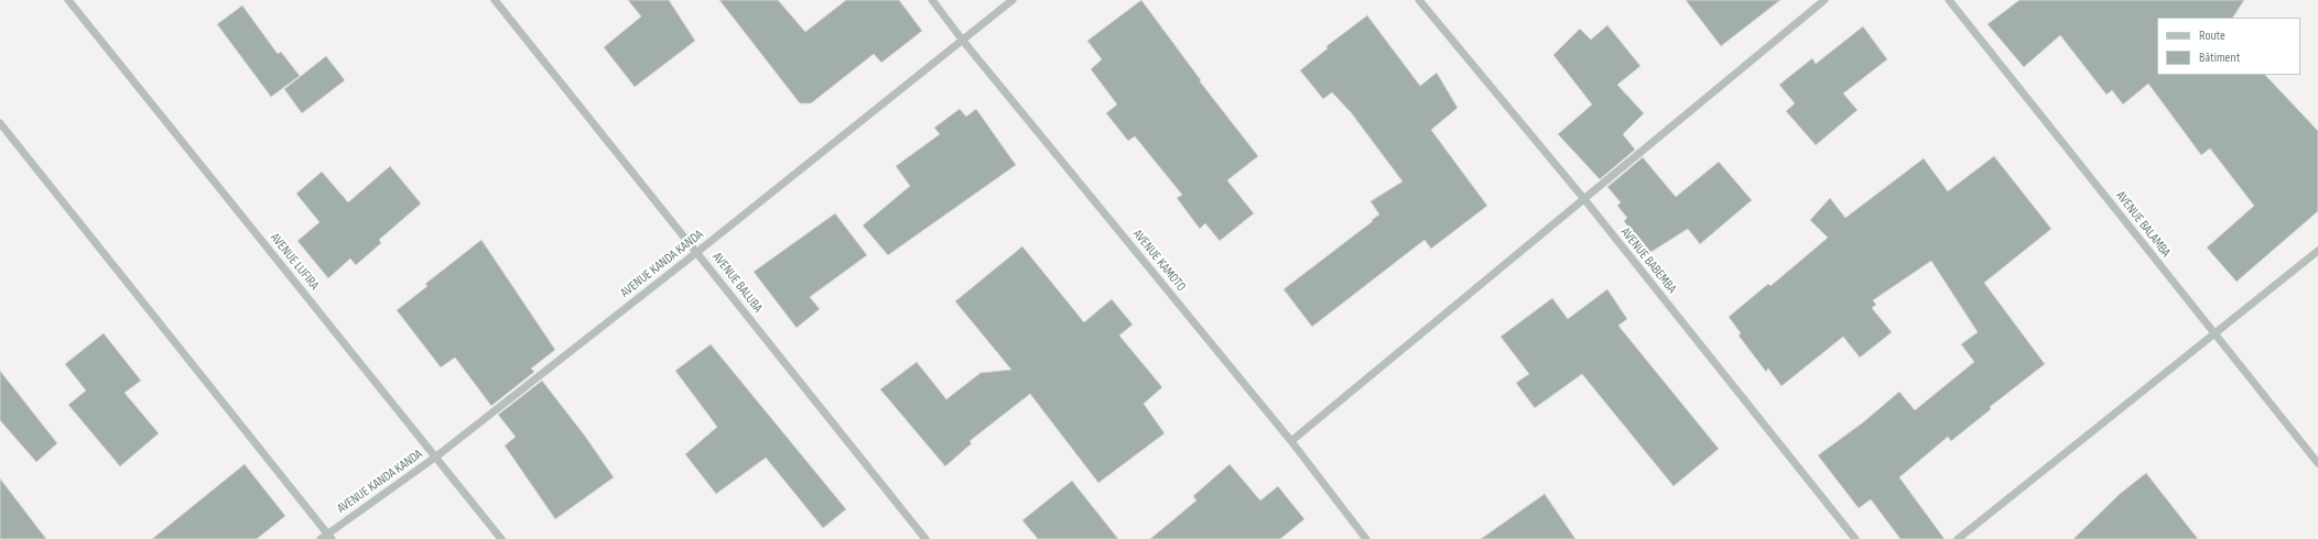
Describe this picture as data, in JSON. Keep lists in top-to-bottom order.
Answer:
{
  "streets": {
    "street": [
      "AVENUE BALAMBA",
      "AVENUE KAMOTO",
      "AVENUE BABEMBA",
      "AVENUE LUFIRA",
      "AVENUE KANDA KANDA",
      "AVENUE BALUBA"
    ]
  },
  "crossings": [
    ["AVENUE KAMOTO", "AVENUE KANDA KANDA"],
    ["AVENUE LUFIRA", "AVENUE KANDA KANDA"],
    ["AVENUE KANDA KANDA", "AVENUE BALUBA"]
  ],
  "legend": ["Route", "Bâtiment"]
}
